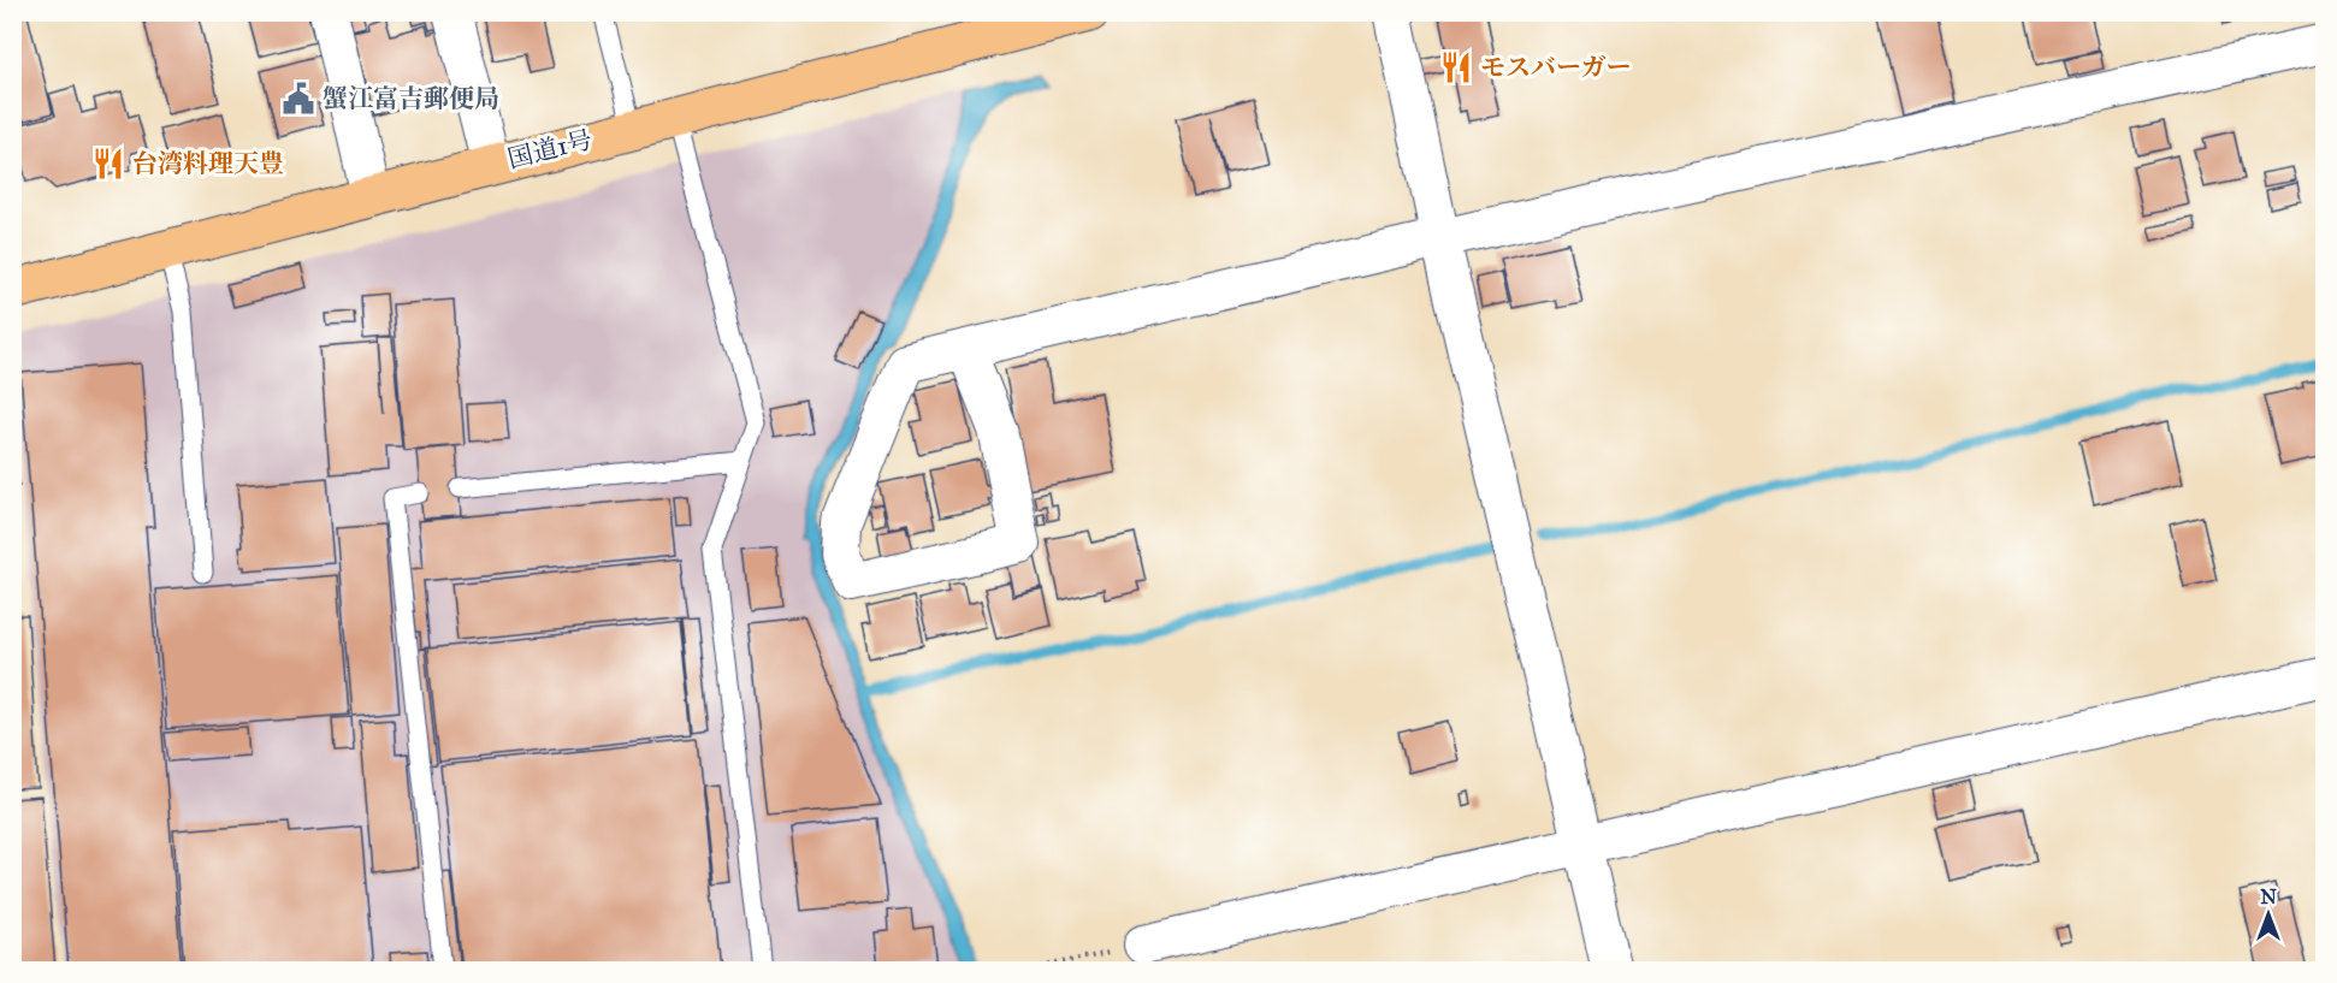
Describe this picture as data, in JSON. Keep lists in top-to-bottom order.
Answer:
{
  "streets": {
    "highway": ["国道1号"]
  },
  "places": {
    "restaurant": ["モスバーガー", "台湾料理天豊"],
    "public building": ["蟹江富吉郵便局"]
  },
  "north": "top"
}
